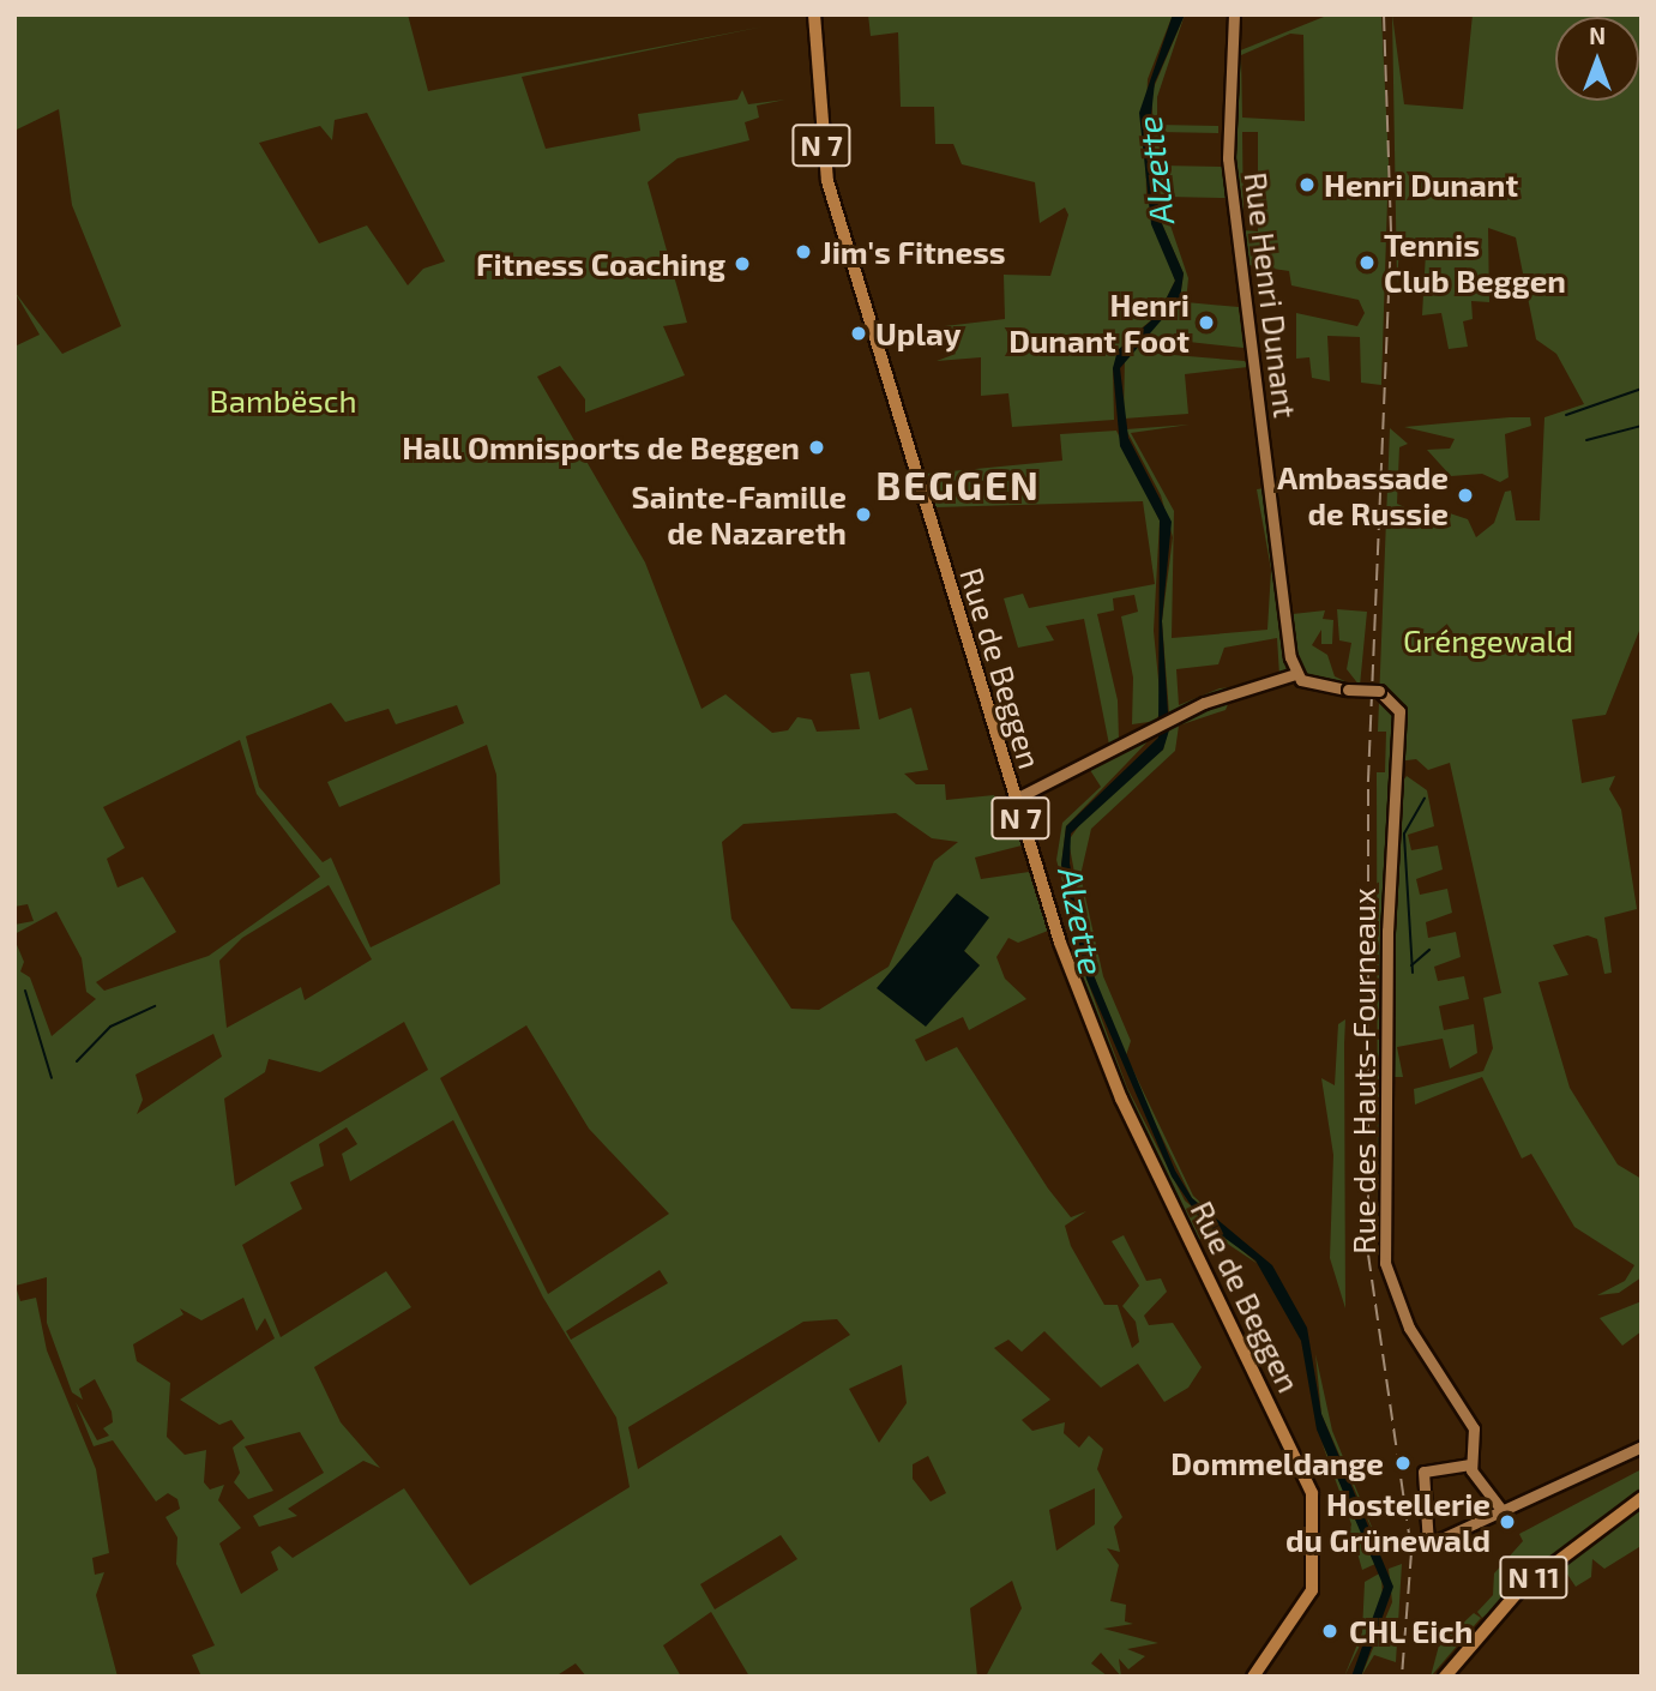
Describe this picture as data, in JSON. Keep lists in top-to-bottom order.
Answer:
{
  "streets": {
    "main road": ["N 7", "Rue de Beggen", "N 11"],
    "street": ["Rue Henri Dunant", "Rue des Hauts-Fourneaux"]
  },
  "crossings": [
    ["Rue Henri Dunant", "Rue des Hauts-Fourneaux"]
  ],
  "districts": ["BEGGEN"],
  "water": ["Alzette"],
  "parks": ["Bambësch", "Gréngewald"],
  "places": [
    "Henri Dunant",
    "Jim's Fitness",
    "Tennis Club Beggen",
    "Fitness Coaching",
    "Henri Dunant Foot",
    "Uplay",
    "Hall Omnisports de Beggen",
    "Ambassade de Russie",
    "Sainte-Famille de Nazareth",
    "Dommeldange",
    "Hostellerie du Grünewald",
    "CHL Eich"
  ],
  "north": "top"
}
